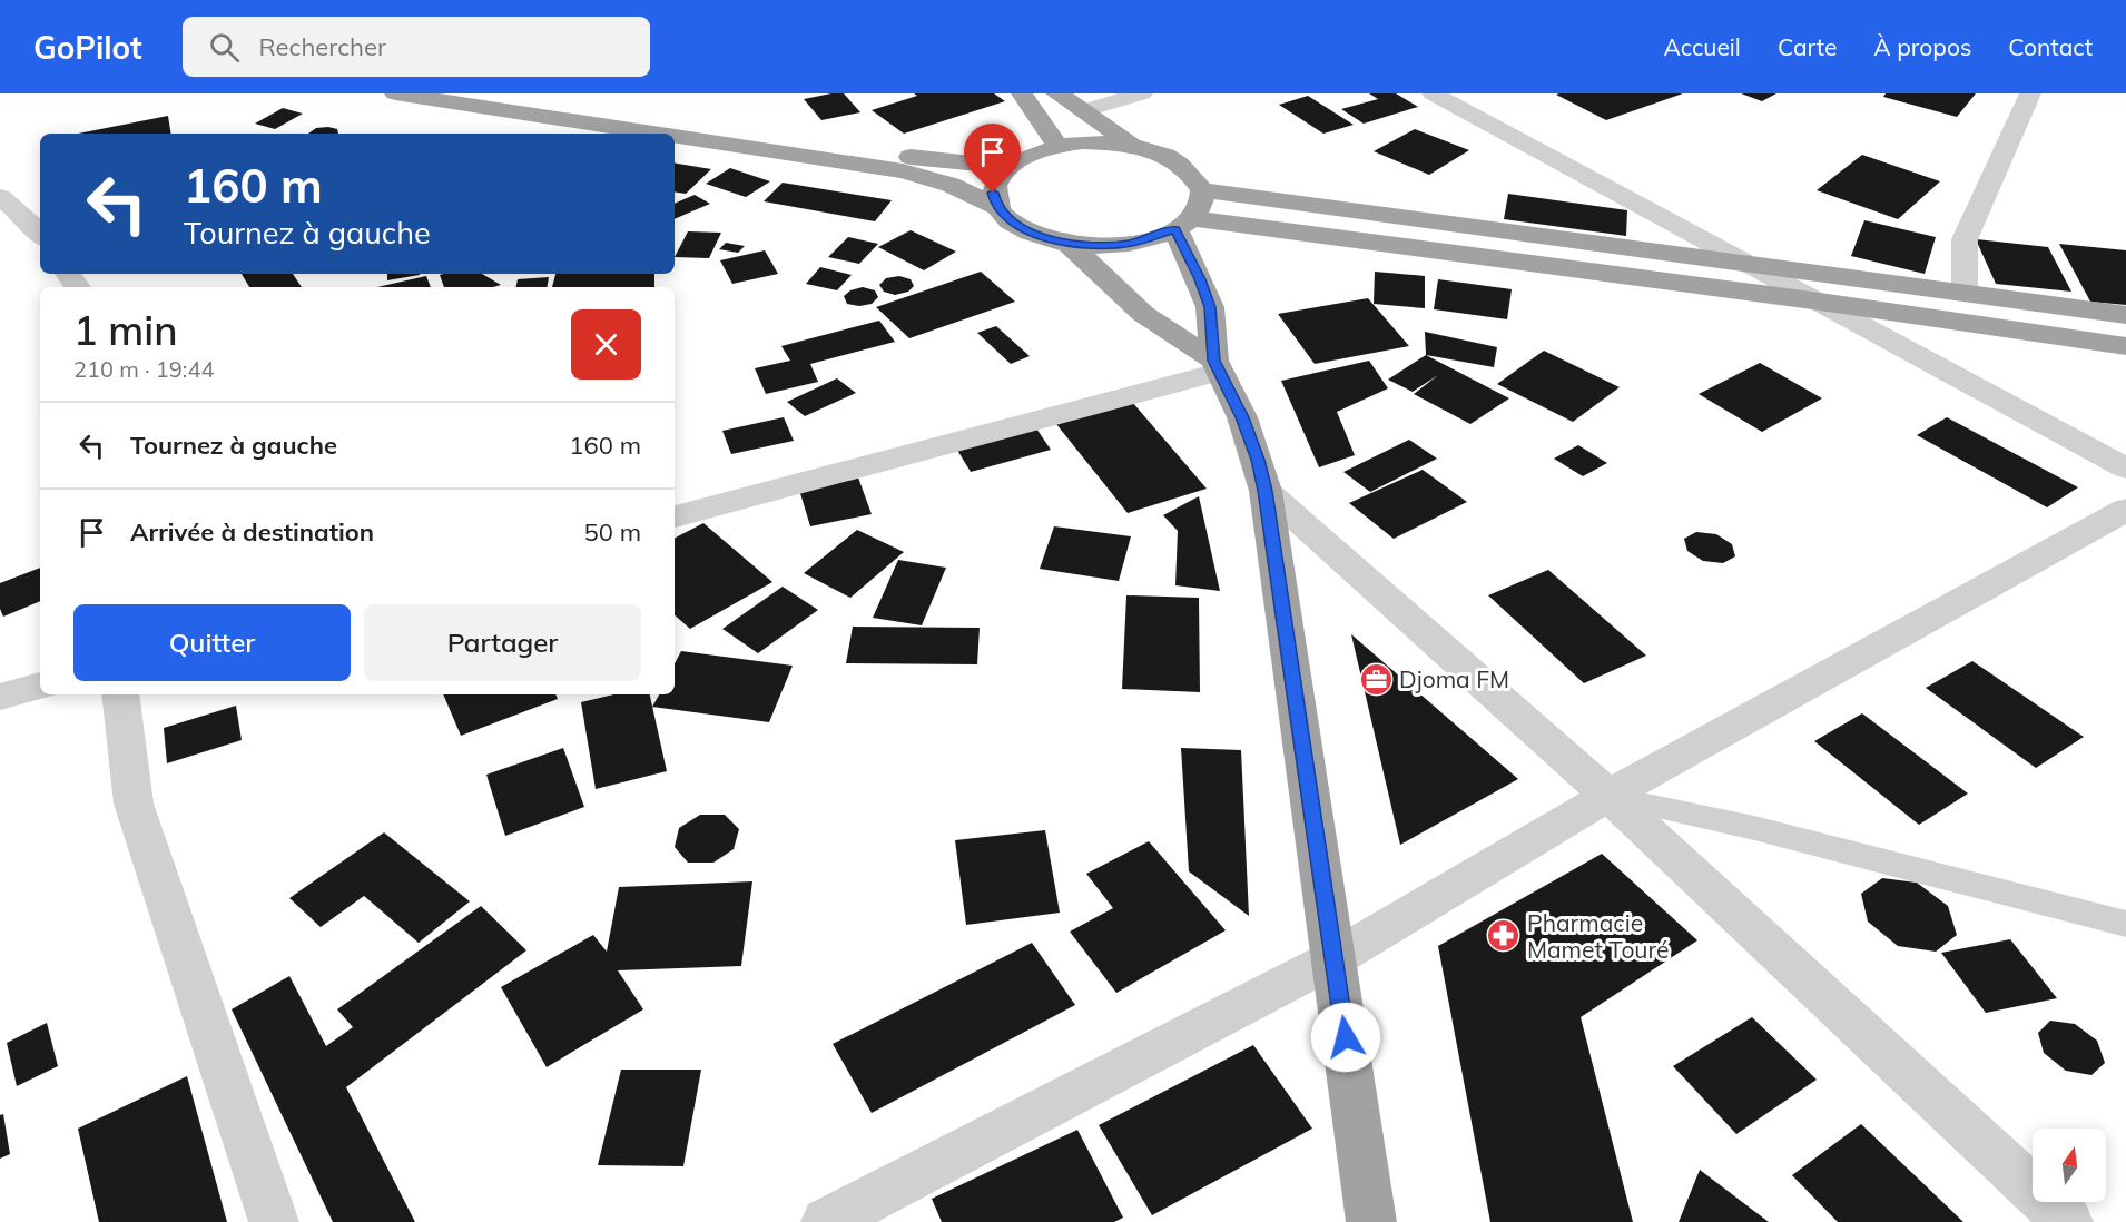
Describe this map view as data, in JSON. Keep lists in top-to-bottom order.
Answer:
{
  "places": {
    "office": ["Djoma FM"],
    "pharmacy": ["Pharmacie Mamet Touré"]
  },
  "north": "top",
  "page": {
    "header": "GoPilot",
    "search": "Rechercher",
    "nav": [
      "Accueil",
      "Carte",
      "À propos",
      "Contact"
    ],
    "turn": ["160 m", "Tournez à gauche"],
    "heading": ["1 min", "210 m · 19:44"],
    "list": [
      {
        "name": "Tournez à gauche",
        "value": "160 m"
      },
      {
        "name": "Arrivée à destination",
        "value": "50 m"
      }
    ],
    "buttons": ["Quitter", "Partager"]
  }
}
